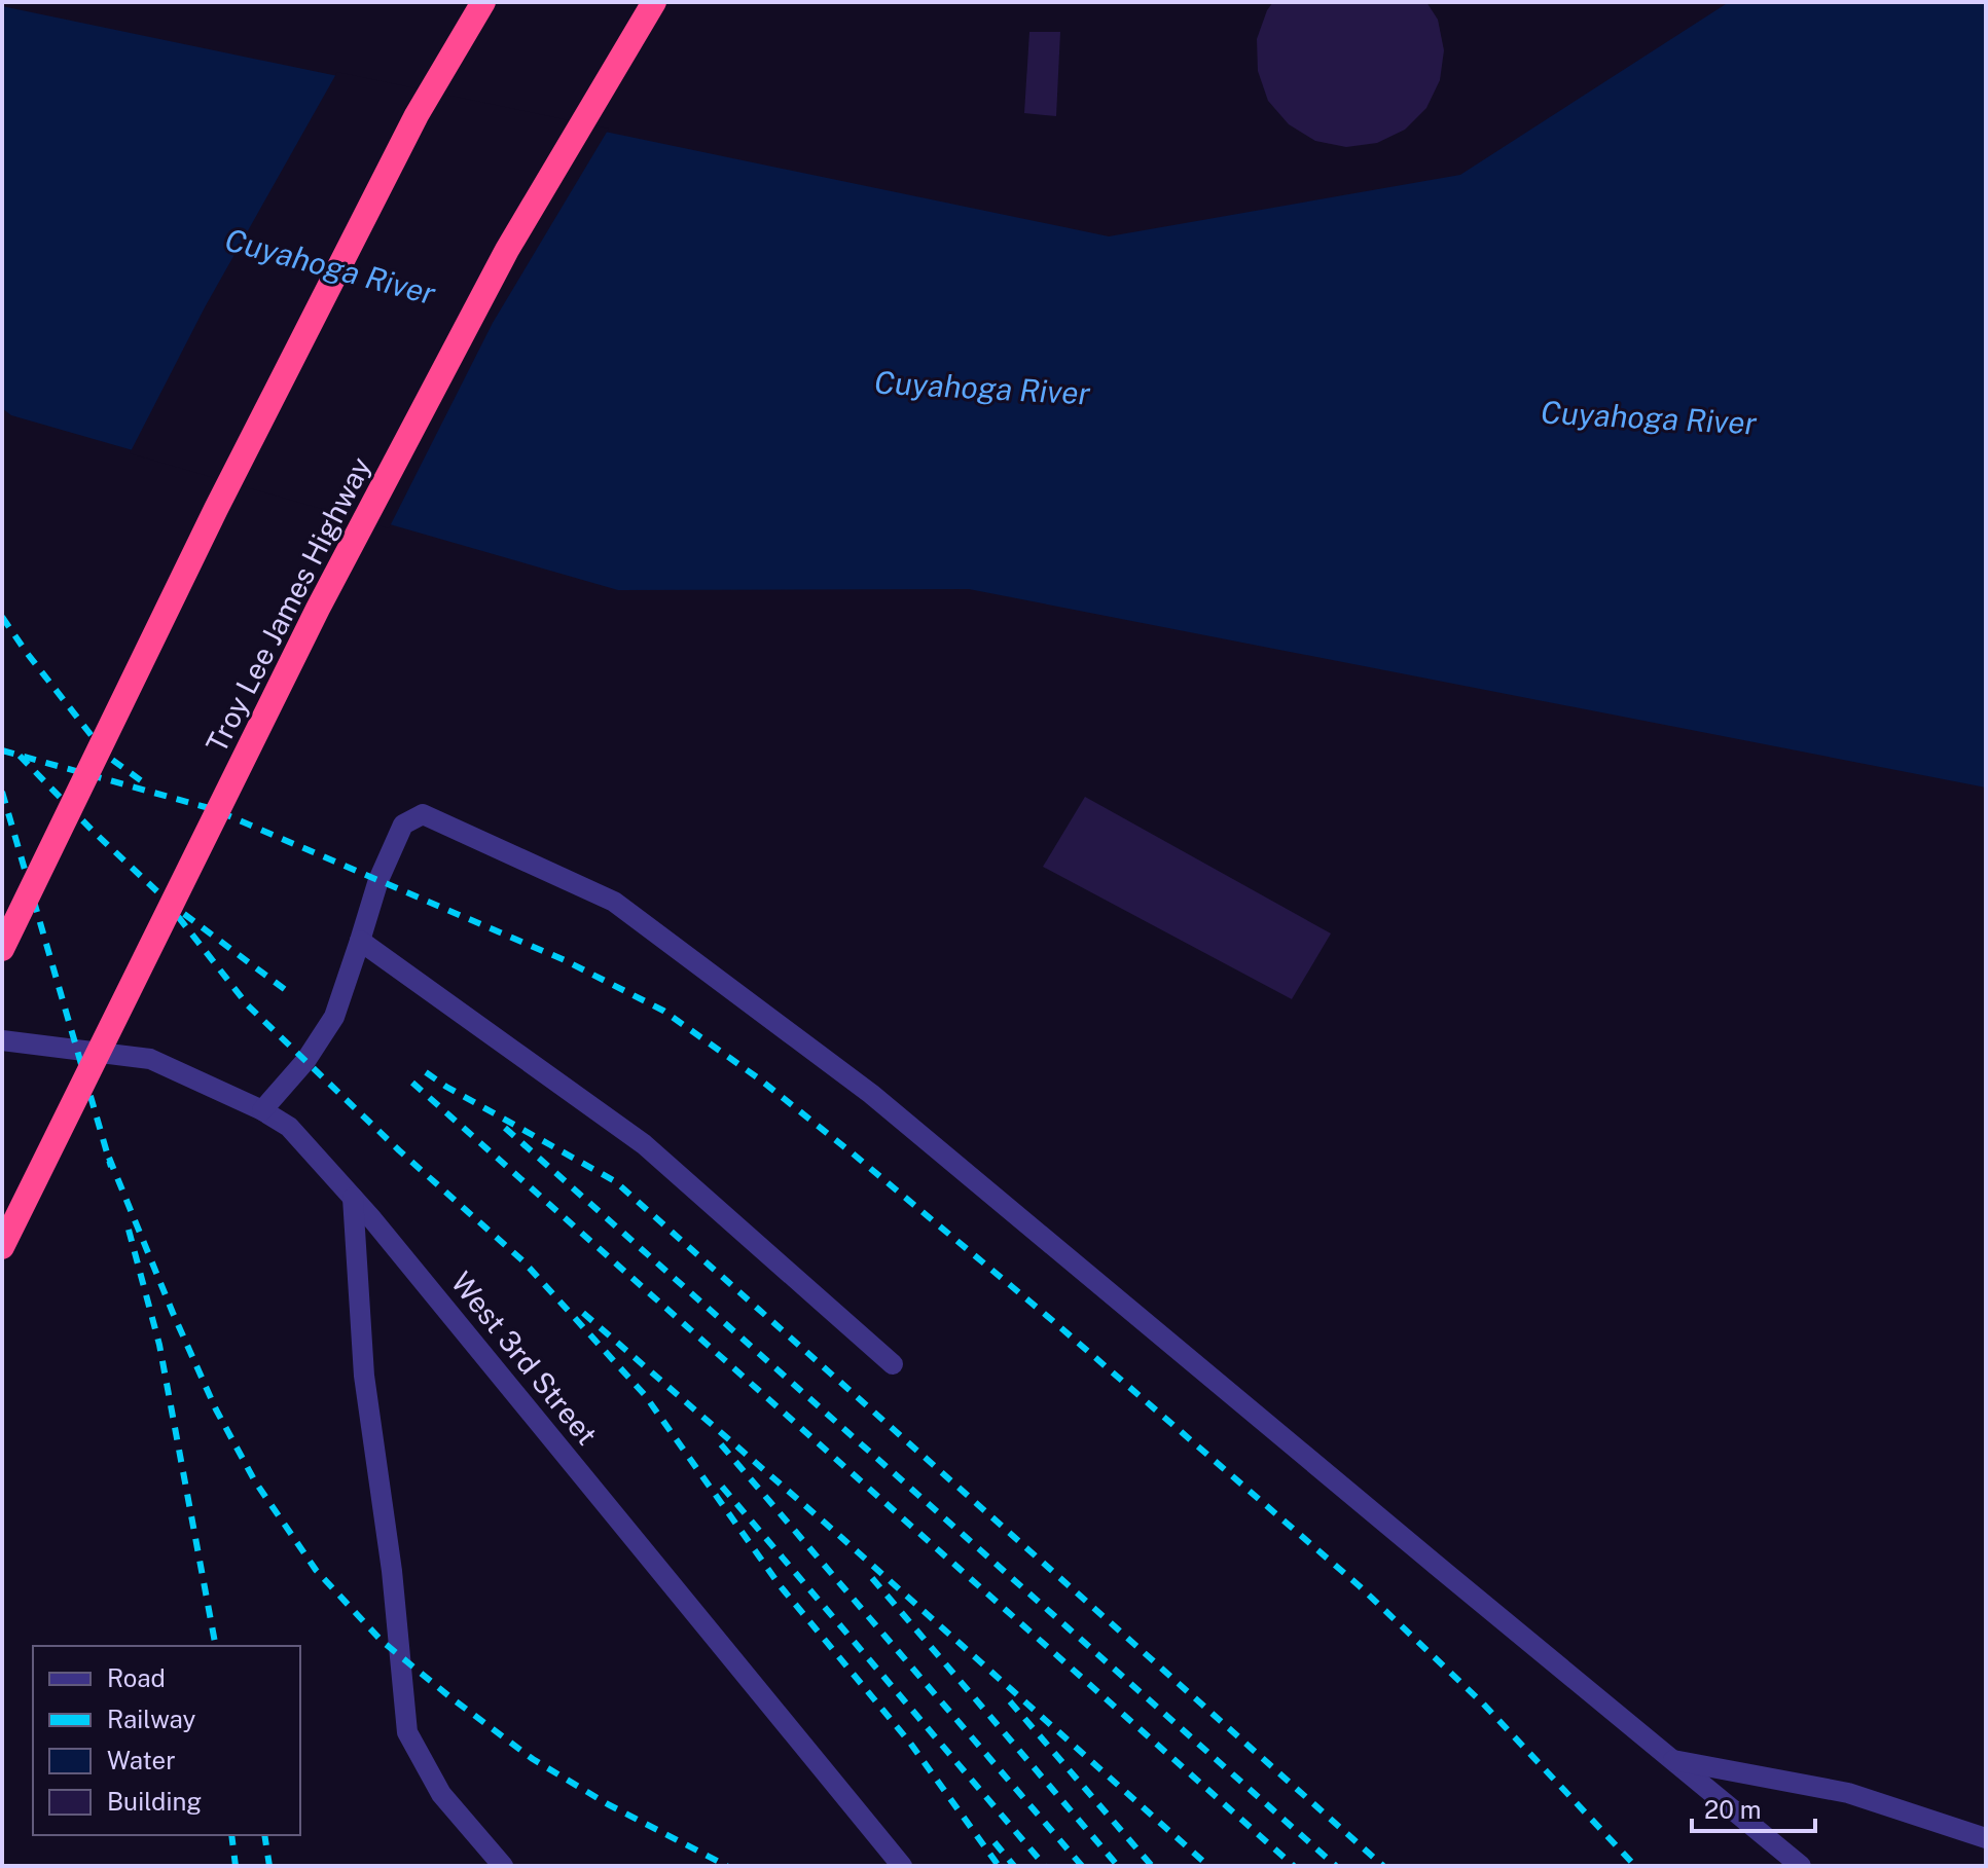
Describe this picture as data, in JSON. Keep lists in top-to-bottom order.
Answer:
{
  "streets": {
    "highway": ["Troy Lee James Highway"],
    "street": ["West 3rd Street"]
  },
  "water": ["Cuyahoga River"],
  "legend": [
    "Road",
    "Railway",
    "Water",
    "Building"
  ],
  "scale_bar": "20 m"
}
